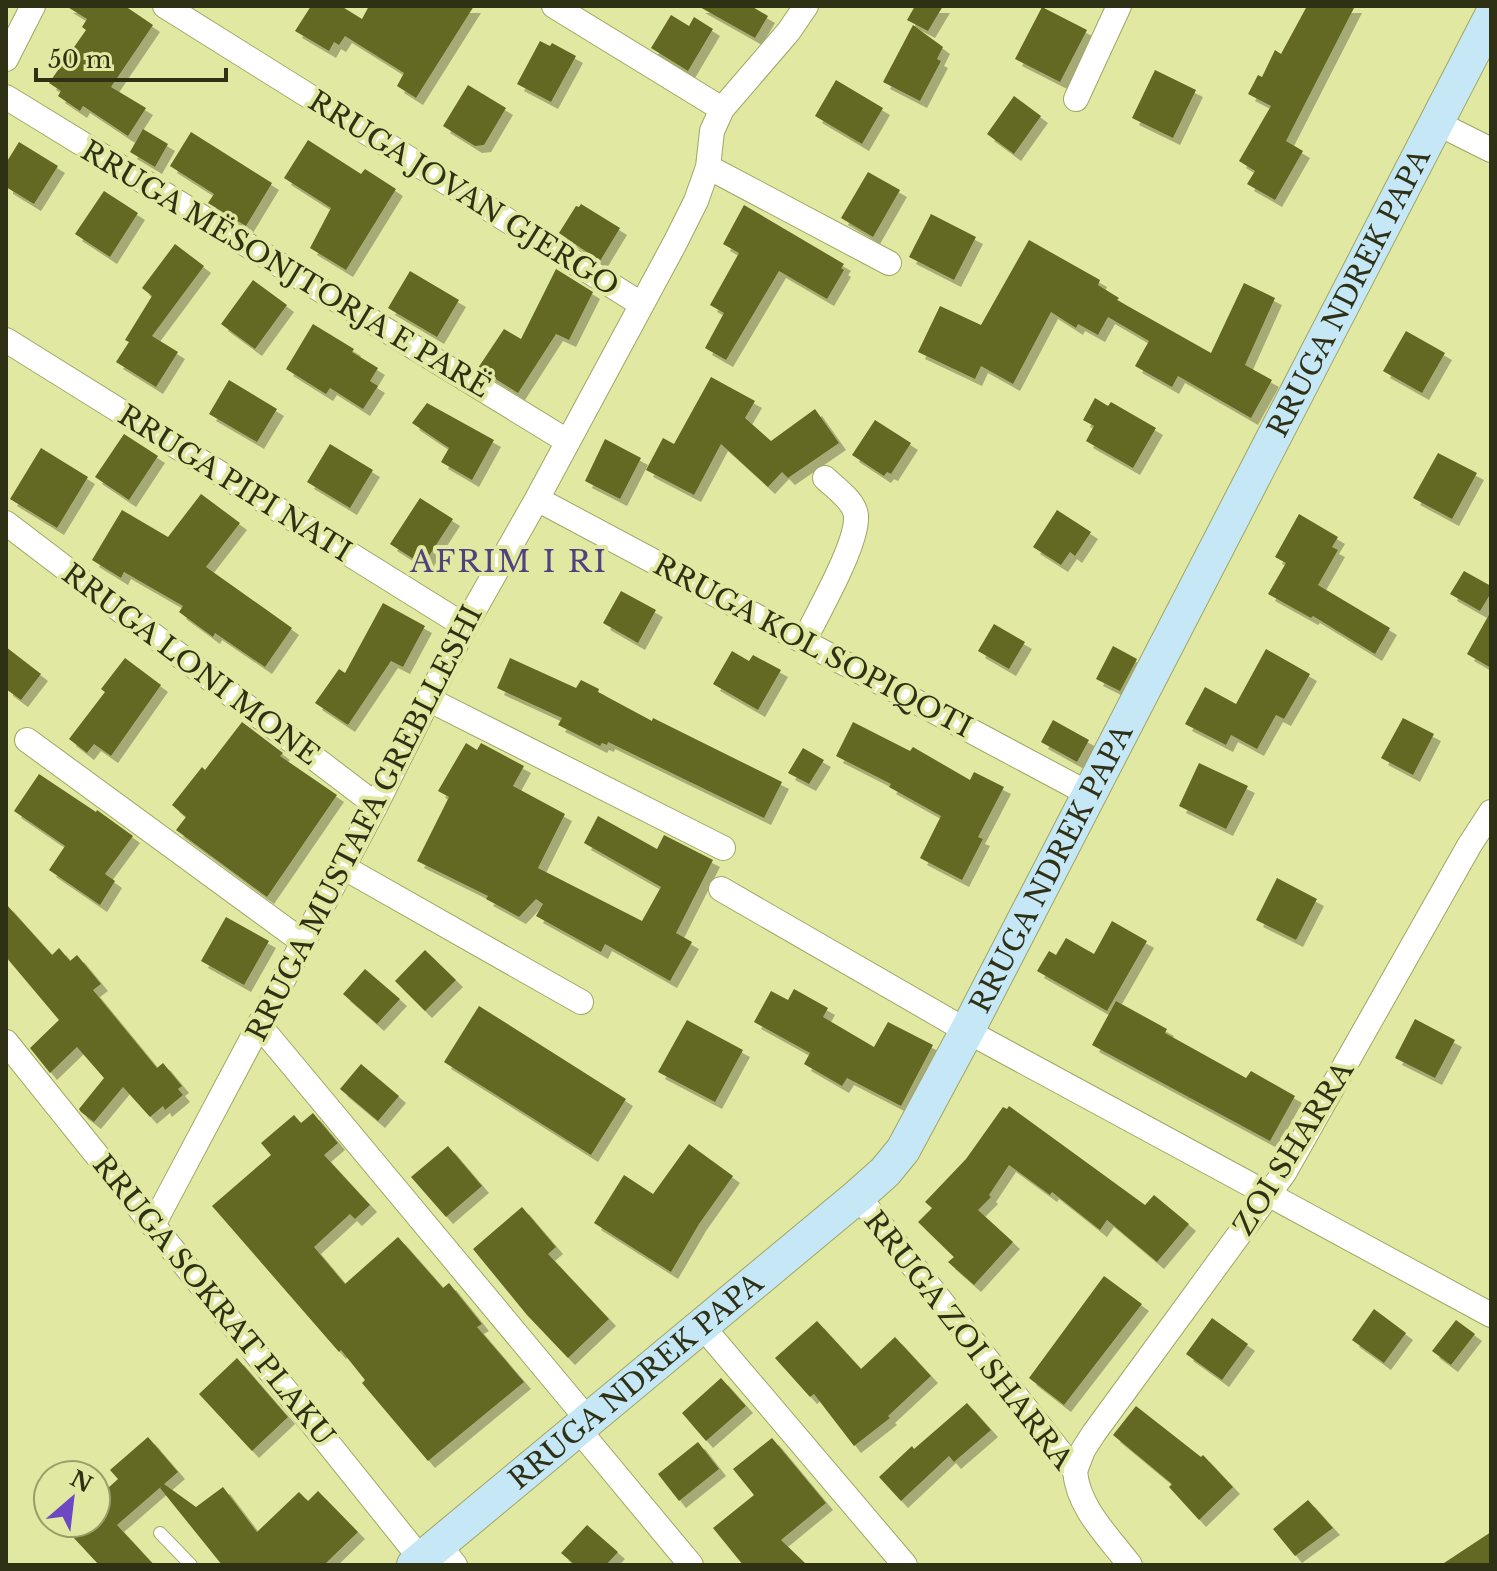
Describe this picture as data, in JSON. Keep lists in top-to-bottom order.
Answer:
{
  "streets": {
    "street": [
      "RRUGA JOVAN GJERGO",
      "RRUGA MËSONJTORJA E PARË",
      "RRUGA NDREK PAPA",
      "RRUGA PIPI NATI",
      "RRUGA KOL SOPIQOTI",
      "RRUGA LONI MONE",
      "RRUGA MUSTAFA GREBLLESHI",
      "ZOI SHARRA",
      "RRUGA SOKRAT PLAKU",
      "RRUGA ZOI SHARRA"
    ]
  },
  "crossings": [
    ["RRUGA JOVAN GJERGO", "RRUGA MUSTAFA GREBLLESHI"],
    ["RRUGA MËSONJTORJA E PARË", "RRUGA MUSTAFA GREBLLESHI"],
    ["RRUGA NDREK PAPA", "RRUGA KOL SOPIQOTI"],
    ["RRUGA NDREK PAPA", "RRUGA SOKRAT PLAKU"],
    ["RRUGA NDREK PAPA", "RRUGA ZOI SHARRA"],
    ["RRUGA PIPI NATI", "RRUGA MUSTAFA GREBLLESHI"],
    ["RRUGA KOL SOPIQOTI", "RRUGA MUSTAFA GREBLLESHI"],
    ["RRUGA LONI MONE", "RRUGA MUSTAFA GREBLLESHI"],
    ["RRUGA MUSTAFA GREBLLESHI", "RRUGA SOKRAT PLAKU"],
    ["ZOI SHARRA", "RRUGA ZOI SHARRA"]
  ],
  "districts": ["AFRIM I RI"],
  "scale_bar": "50 m",
  "north": "top right"
}
